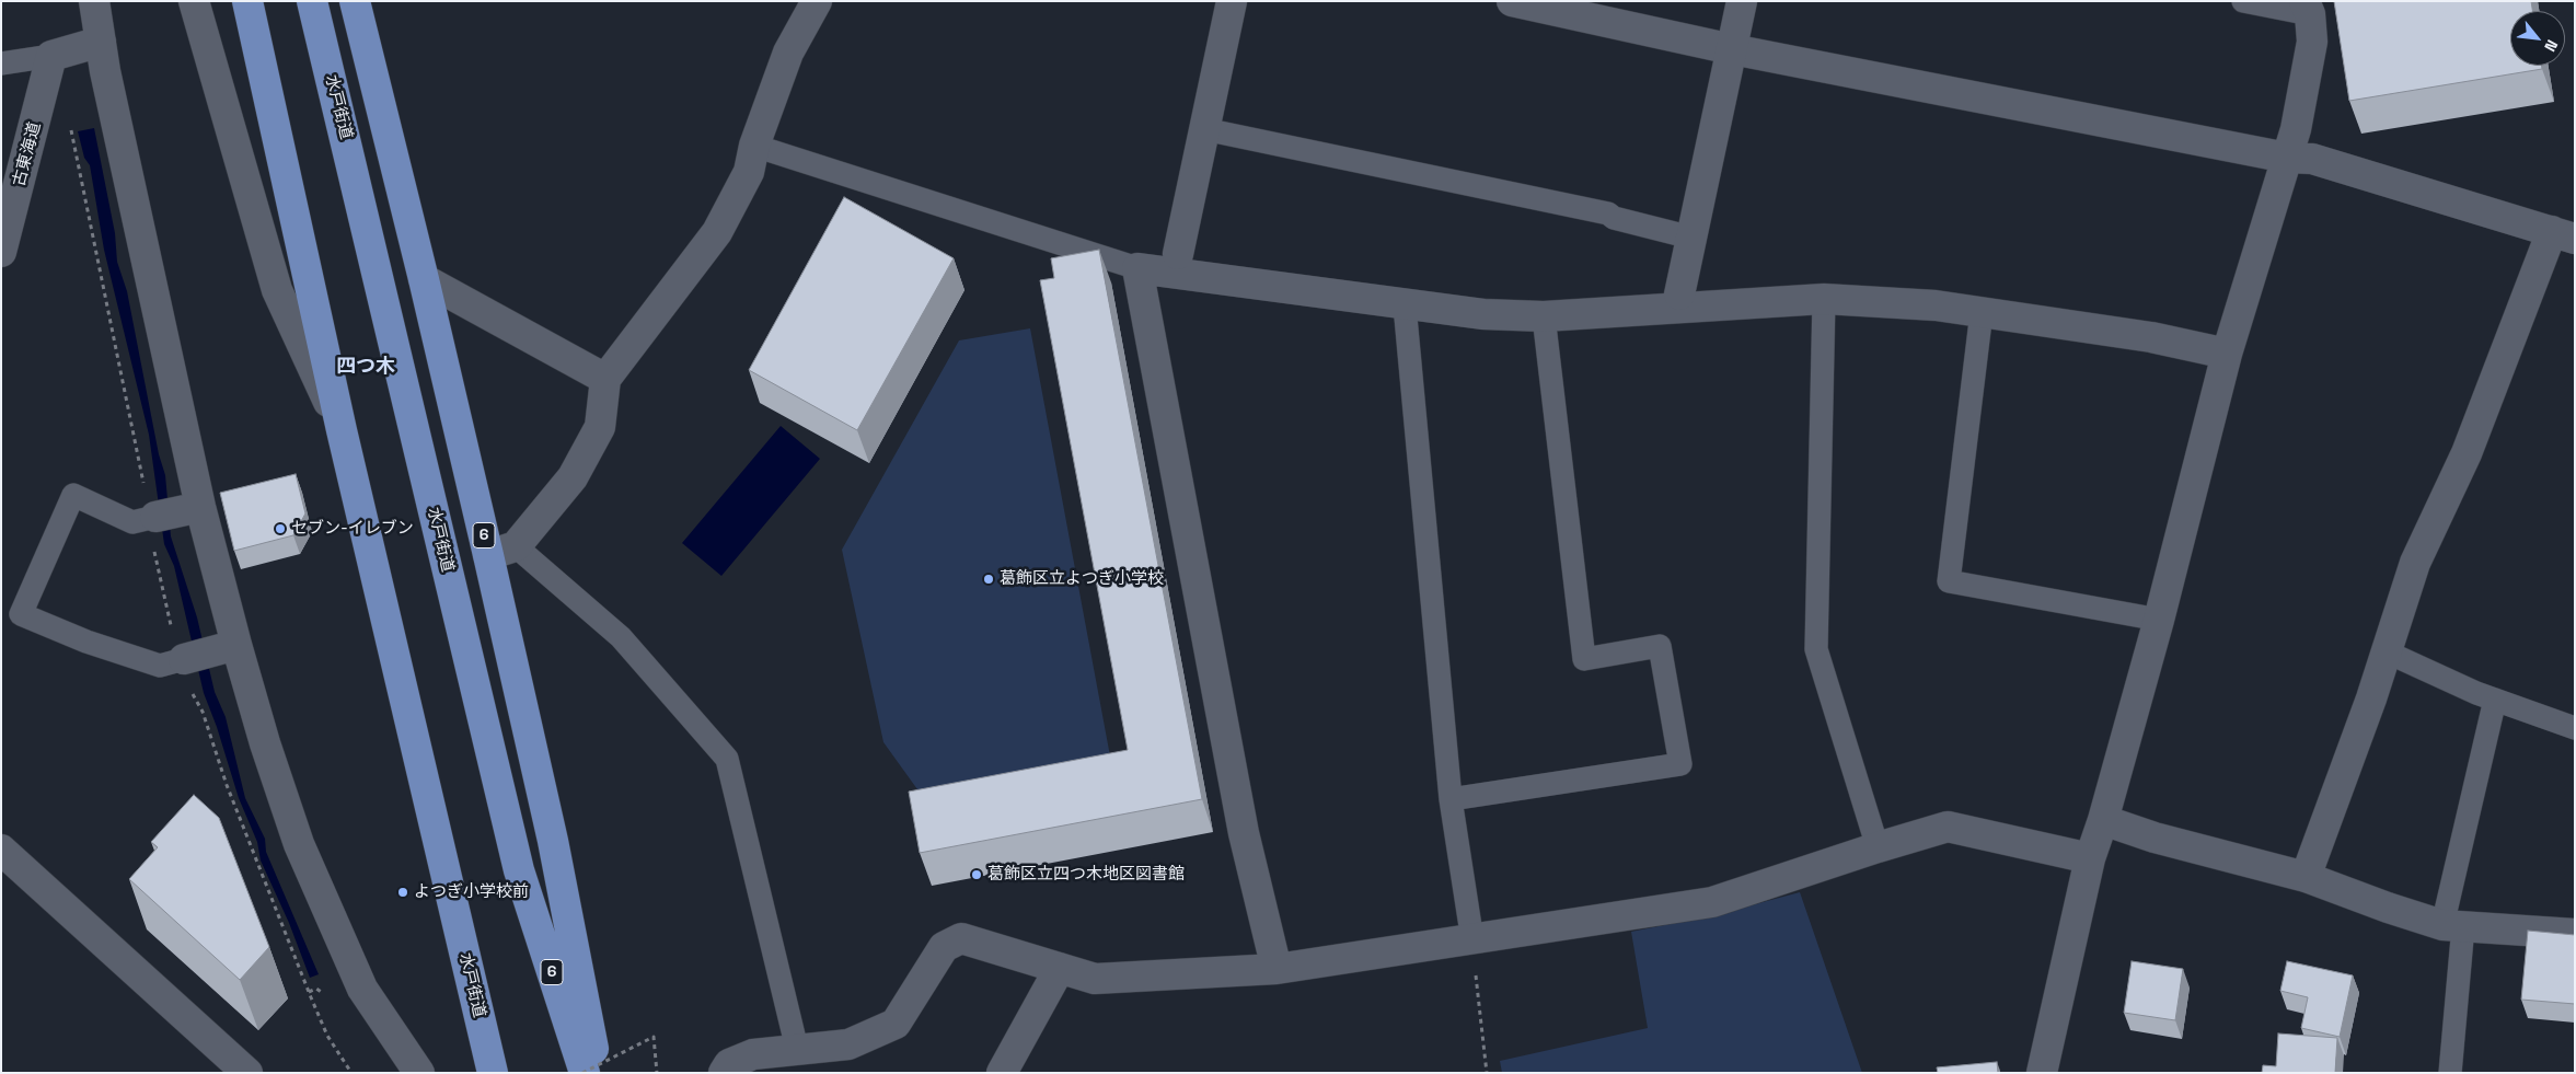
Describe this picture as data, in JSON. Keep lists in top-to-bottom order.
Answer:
{
  "streets": {
    "highway": ["水戸街道", "6"],
    "street": ["古東海道"]
  },
  "districts": ["四つ木"],
  "places": [
    "セブン-イレブン",
    "葛飾区立よつぎ小学校",
    "葛飾区立四つ木地区図書館",
    "よつぎ小学校前"
  ],
  "north": "bottom right"
}
